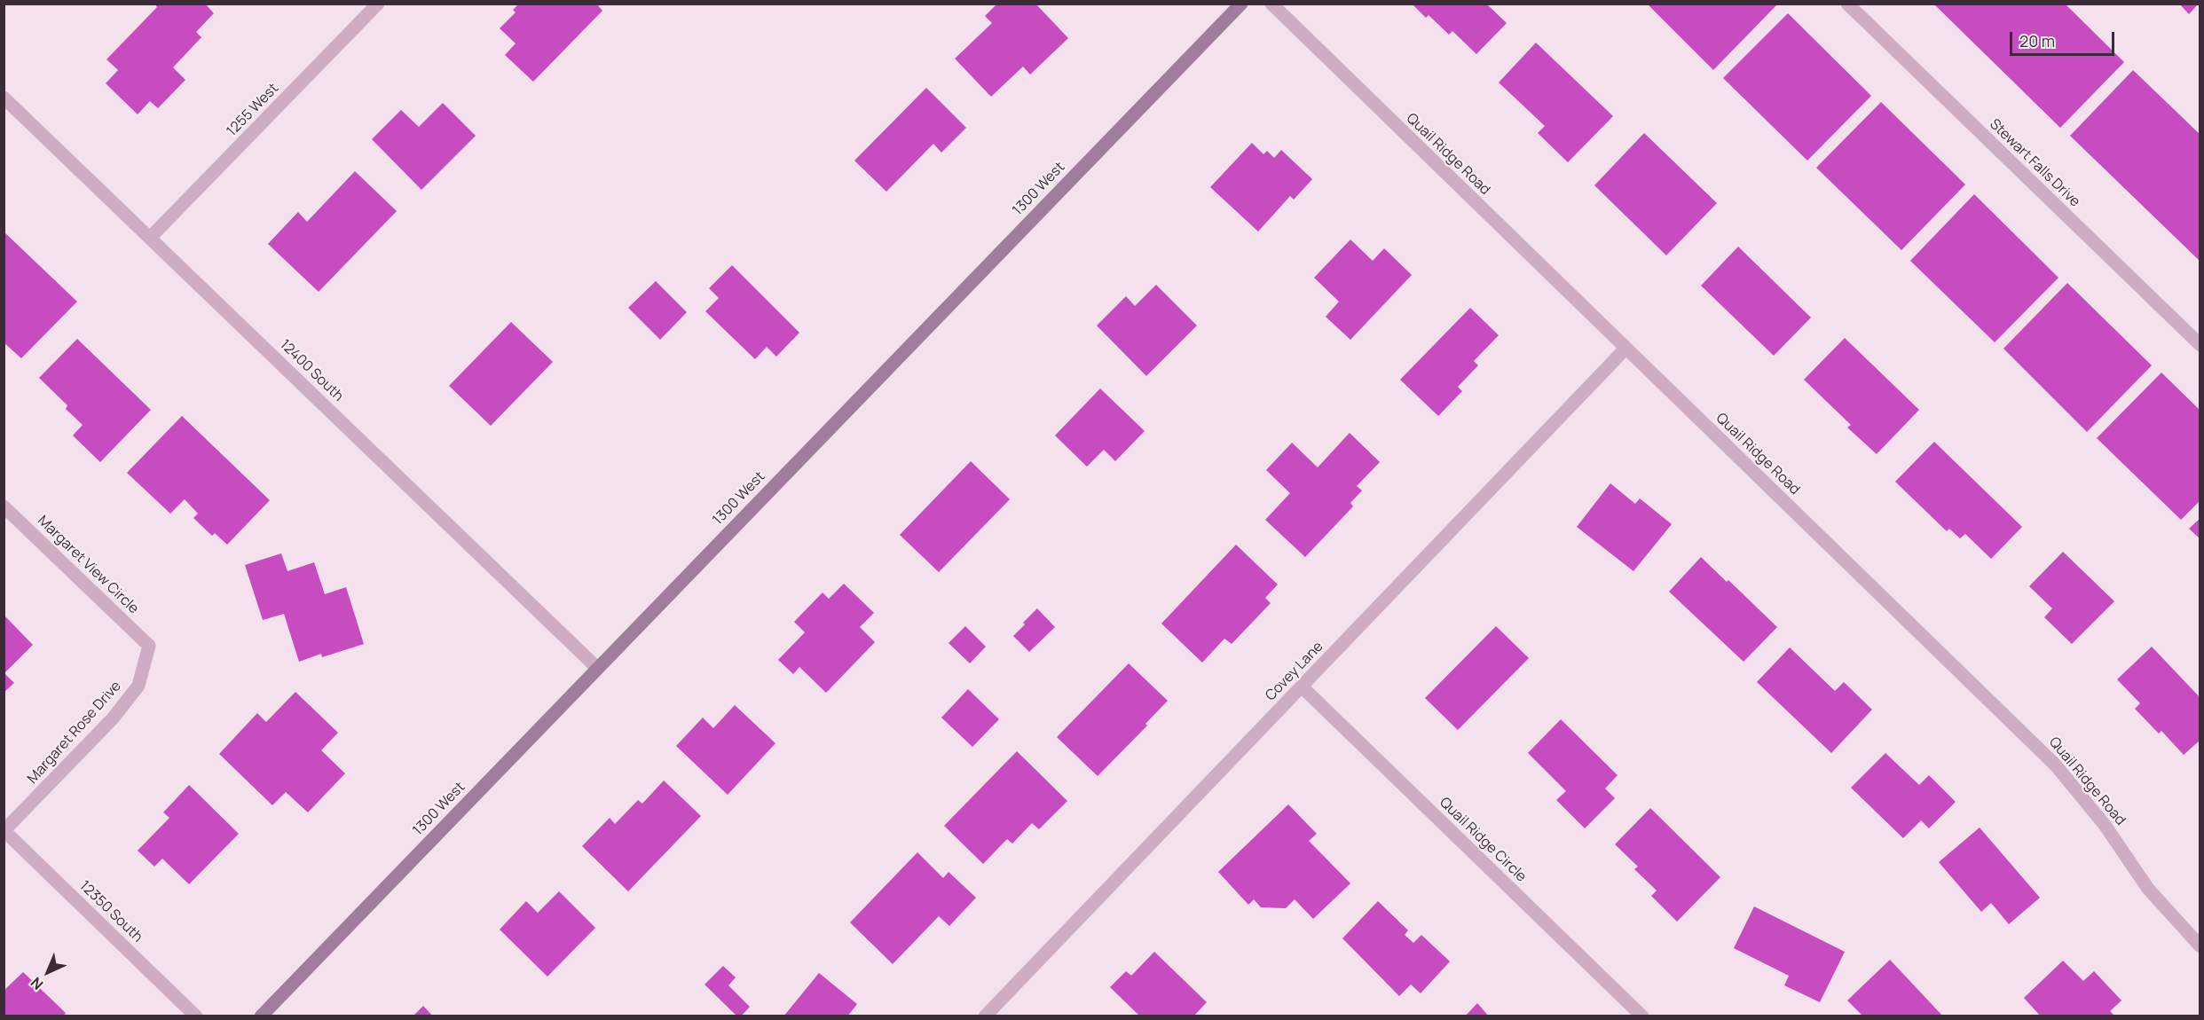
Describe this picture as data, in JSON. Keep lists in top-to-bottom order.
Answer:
{
  "streets": {
    "street": [
      "1255 West",
      "Quail Ridge Road",
      "Stewart Falls Drive",
      "1300 West",
      "12400 South",
      "Margaret View Circle",
      "Covey Lane",
      "Margaret Rose Drive",
      "Quail Ridge Circle",
      "12350 South"
    ]
  },
  "crossings": [
    ["1255 West", "12400 South"],
    ["Quail Ridge Road", "Covey Lane"],
    ["1300 West", "12400 South"],
    ["Margaret View Circle", "Margaret Rose Drive"],
    ["Covey Lane", "Quail Ridge Circle"],
    ["Margaret Rose Drive", "12350 South"]
  ],
  "scale_bar": "20 m",
  "north": "bottom left"
}
